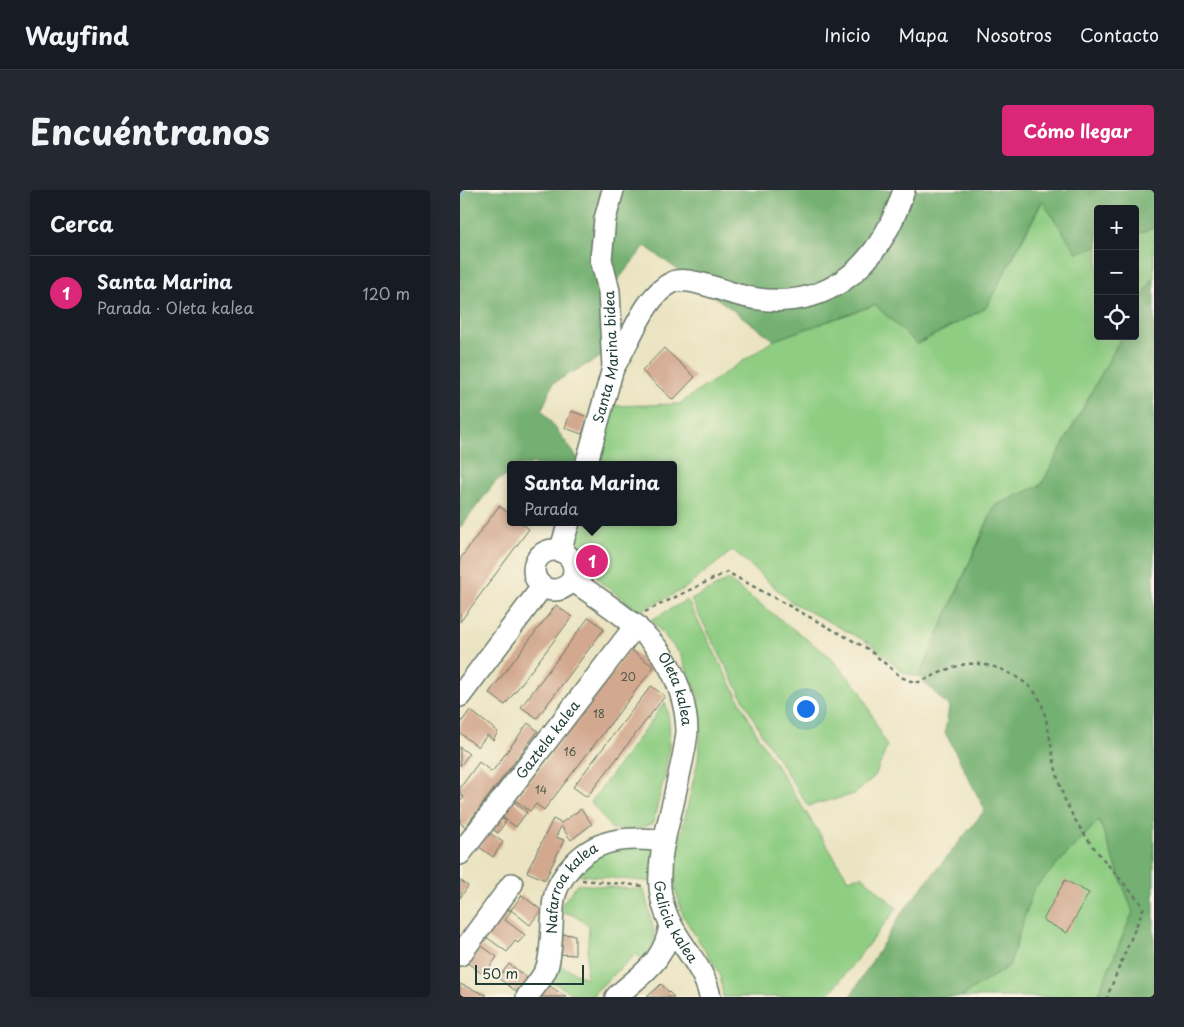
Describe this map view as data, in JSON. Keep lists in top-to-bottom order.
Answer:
{
  "streets": {
    "street": [
      "Santa Marina bidea",
      "Oleta kalea",
      "Gaztela kalea",
      "Nafarroa kalea",
      "Galicia kalea"
    ]
  },
  "crossings": [
    ["Oleta kalea", "Gaztela kalea"],
    ["Oleta kalea", "Nafarroa kalea"],
    ["Oleta kalea", "Galicia kalea"],
    ["Nafarroa kalea", "Galicia kalea"]
  ],
  "house_numbers": [
    "20",
    "18",
    "16",
    "14"
  ],
  "scale_bar": "50 m",
  "page": {
    "header": "Wayfind",
    "nav": [
      "Inicio",
      "Mapa",
      "Nosotros",
      "Contacto"
    ],
    "title": "Encuéntranos",
    "buttons": "Cómo llegar",
    "heading": "Cerca",
    "map_buttons": ["+", "−"],
    "list": [
      {
        "mark": "1",
        "name": "Santa Marina",
        "note": "Parada · Oleta kalea",
        "value": "120 m"
      }
    ],
    "popup": ["Santa Marina", "Parada"],
    "pins": "1",
    "scale": "50 m"
  }
}
